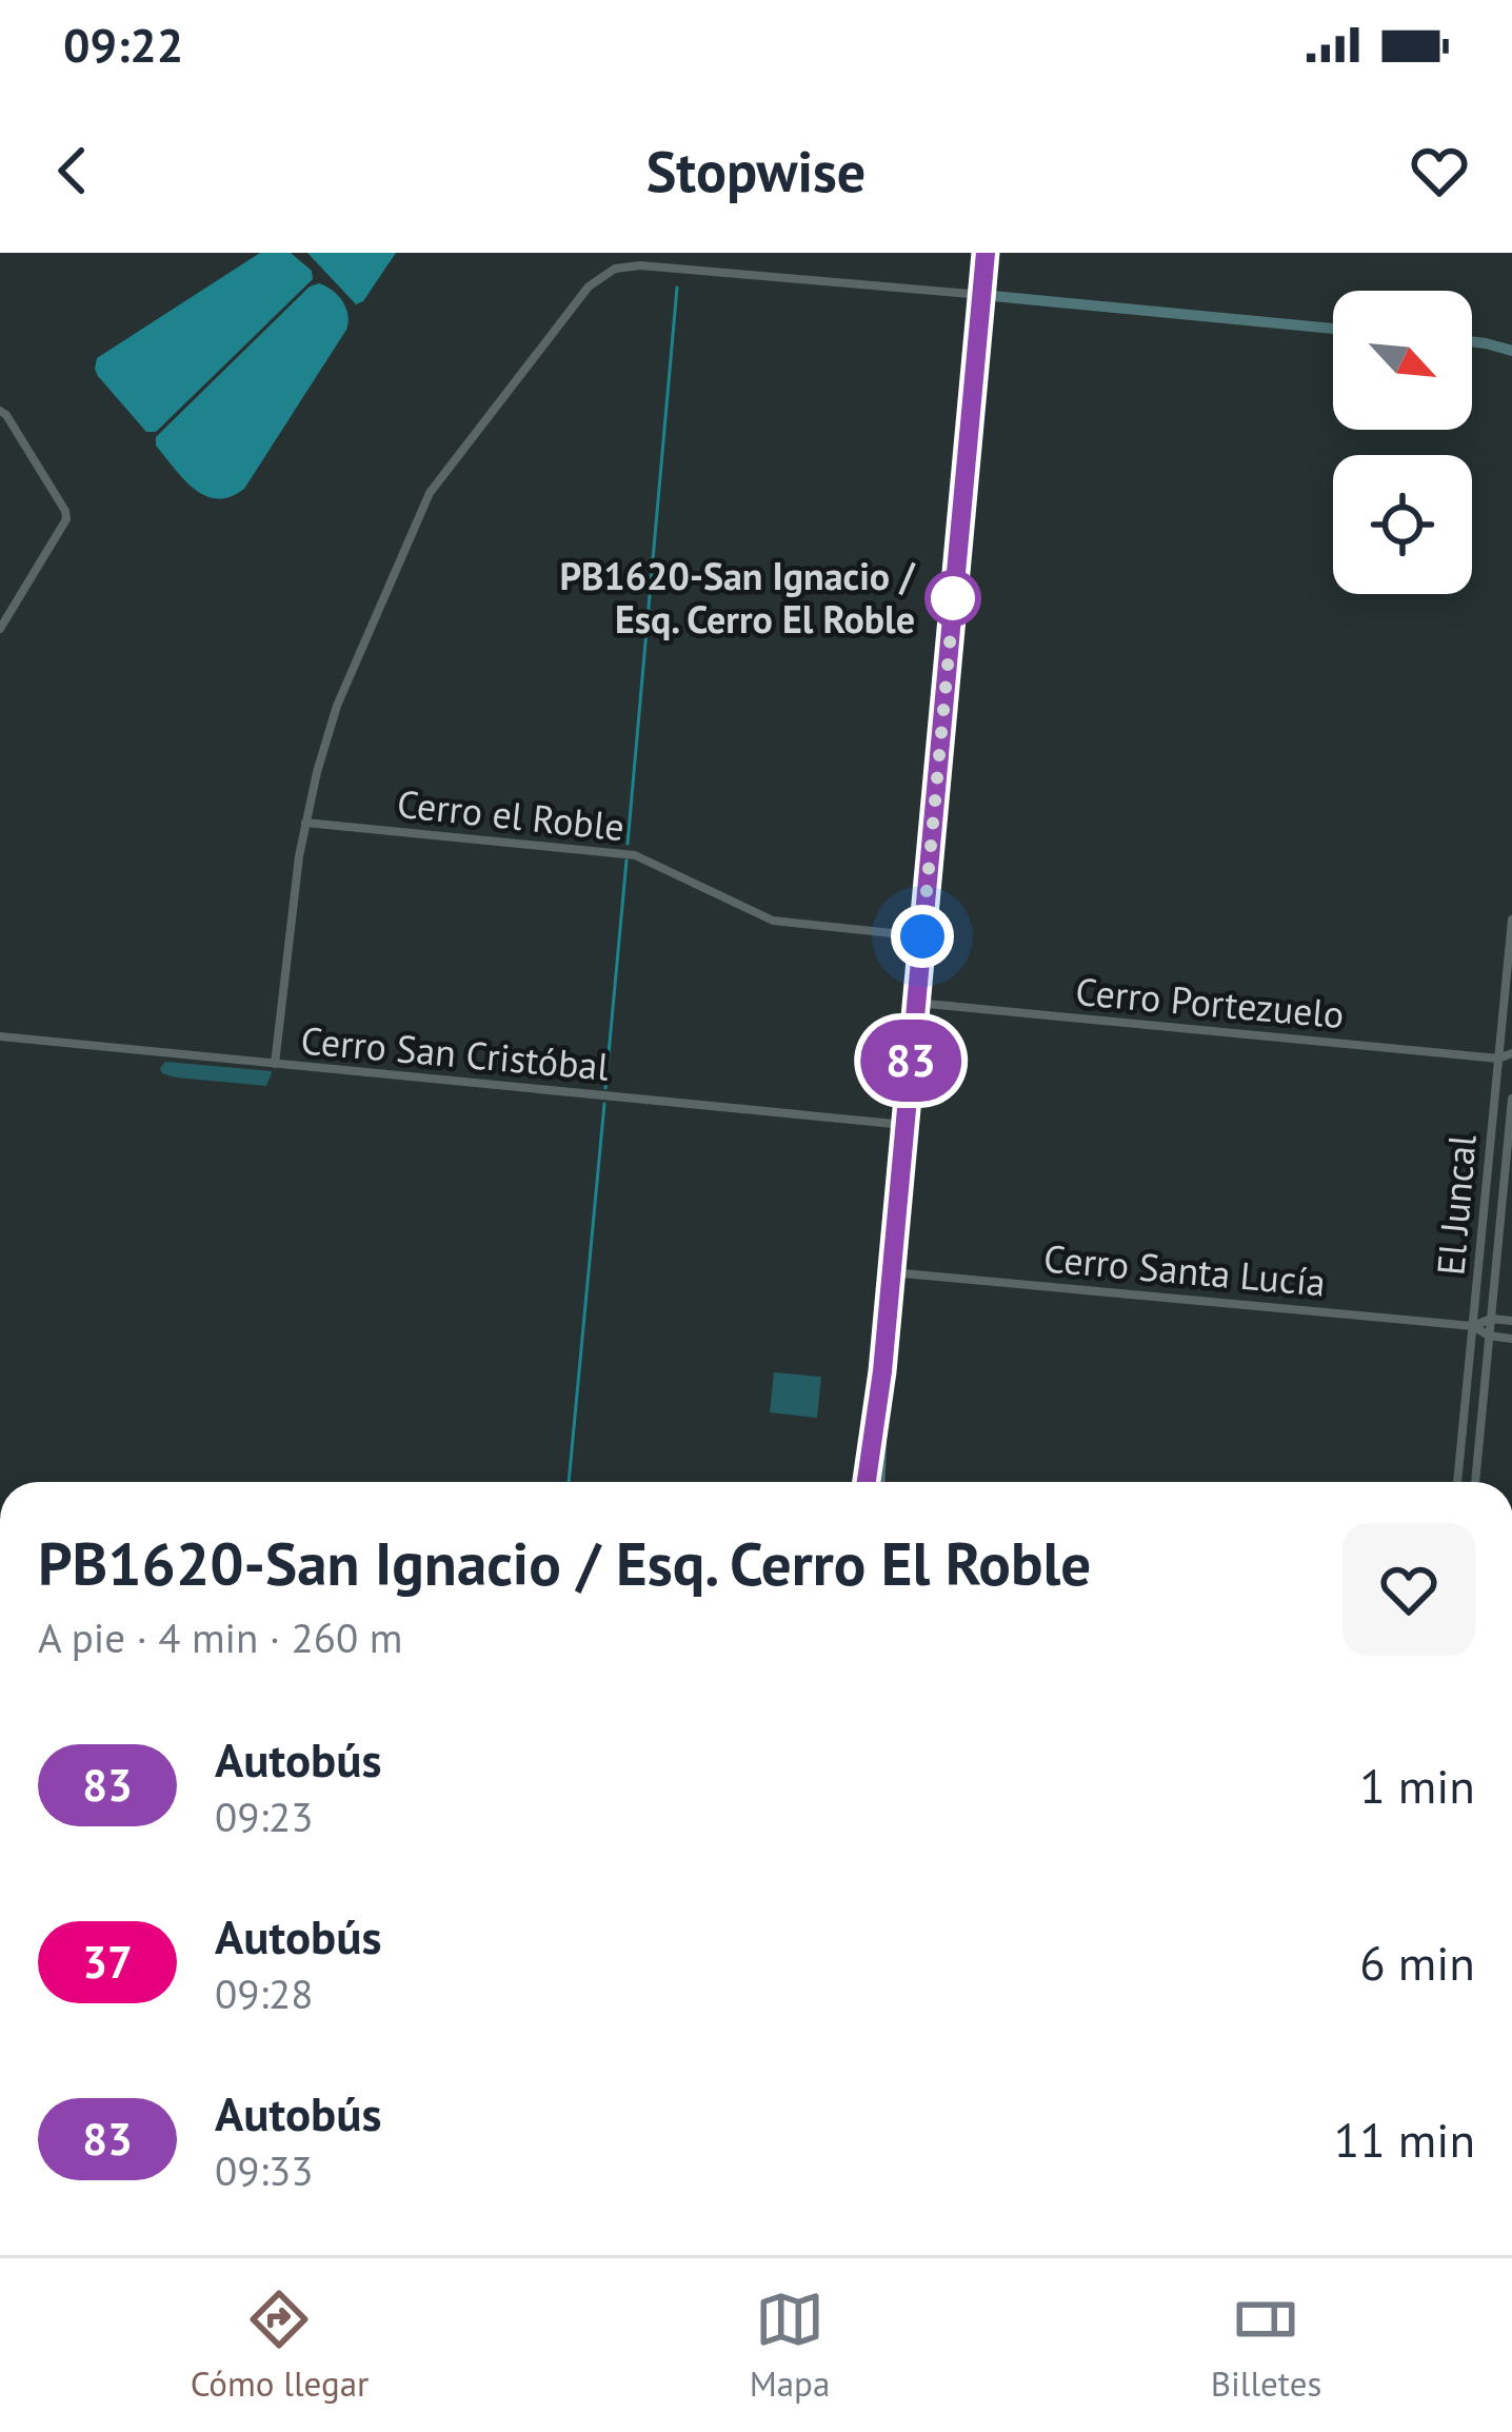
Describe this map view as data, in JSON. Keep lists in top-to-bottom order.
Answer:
{
  "streets": {
    "street": [
      "Cerro el Roble",
      "Cerro Portezuelo",
      "Cerro San Cristóbal",
      "El Juncal",
      "Cerro Santa Lucía"
    ]
  },
  "crossings": [
    ["Cerro Portezuelo", "El Juncal"],
    ["El Juncal", "Cerro Santa Lucía"]
  ],
  "places": ["PB1620-San Ignacio / Esq. Cerro El Roble"],
  "lines": ["bus line 83"],
  "north": "bottom right",
  "page": {
    "status": "09:22",
    "header": "Stopwise",
    "on_map": "83",
    "heading": ["PB1620-San Ignacio / Esq. Cerro El Roble", "A pie · 4 min · 260 m"],
    "list": [
      {
        "mark": "83",
        "name": "Autobús",
        "note": "09:23",
        "value": "1 min"
      },
      {
        "mark": "37",
        "name": "Autobús",
        "note": "09:28",
        "value": "6 min"
      },
      {
        "mark": "83",
        "name": "Autobús",
        "note": "09:33",
        "value": "11 min"
      }
    ],
    "tabs": ["Cómo llegar", "Mapa", "Billetes"]
  }
}
